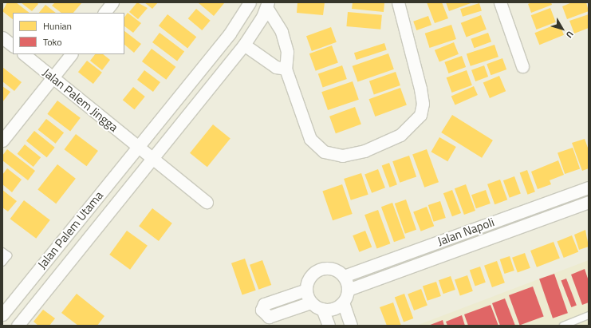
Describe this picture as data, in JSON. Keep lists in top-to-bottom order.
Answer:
{
  "streets": {
    "street": ["Jalan Palem Jingga", "Jalan Palem Utama", "Jalan Napoli"]
  },
  "crossings": [
    ["Jalan Palem Jingga", "Jalan Palem Utama"]
  ],
  "legend": ["Hunian", "Toko"],
  "north": "bottom right"
}
